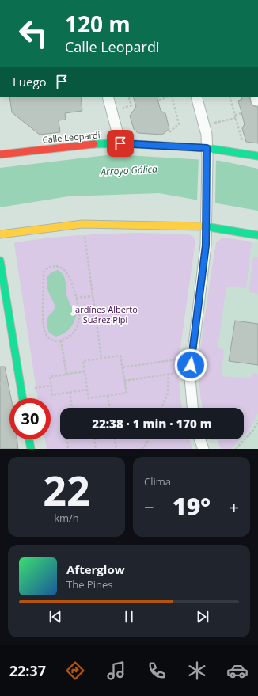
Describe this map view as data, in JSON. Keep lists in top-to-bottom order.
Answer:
{
  "streets": {
    "street": ["Calle Leopardi"]
  },
  "water": ["Arroyo Gálica"],
  "parks": ["Jardínes Alberto Suárez Pipi"],
  "page": {
    "turn": ["120 m", "Calle Leopardi"],
    "then": "Luego",
    "limit": "30",
    "trip": "22:38 · 1 min · 170 m",
    "tile": [
      ["22", "km/h"],
      "Clima"
    ],
    "heat": ["−", "19°", "+"],
    "song": ["Afterglow", "The Pines"],
    "tabs": "22:37"
  }
}
